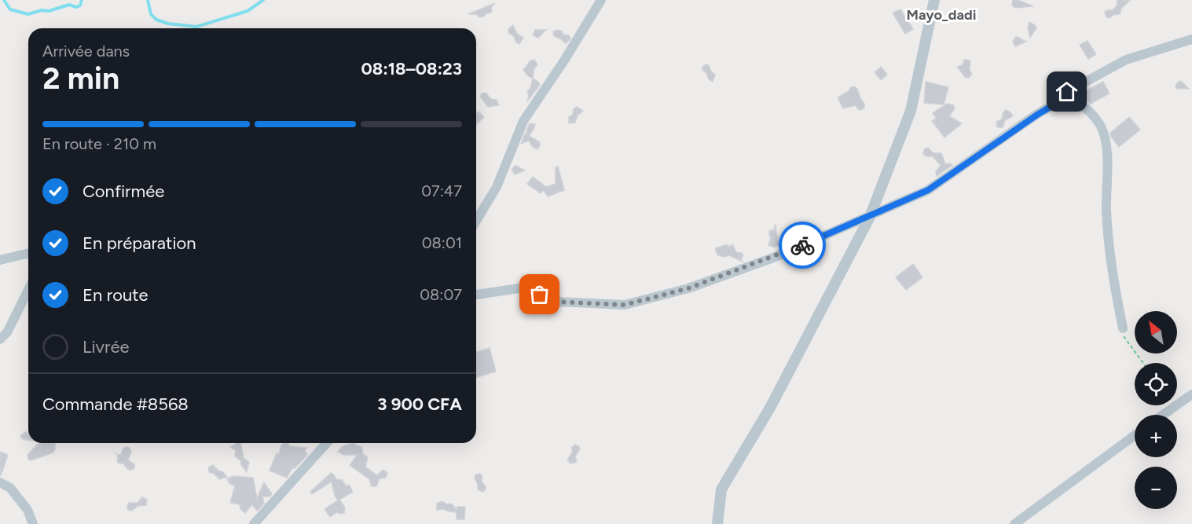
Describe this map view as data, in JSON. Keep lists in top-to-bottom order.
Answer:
{
  "districts": ["Mayo_dadi"],
  "north": "top left",
  "page": {
    "heading": ["2 min", "Arrivée dans", "08:18–08:23"],
    "panel": ["Commande #8568", "3 900 CFA"],
    "bar": "En route · 210 m",
    "list": [
      ["Confirmée", "07:47"],
      ["En préparation", "08:01"],
      ["En route", "08:07"],
      "Livrée"
    ],
    "map_buttons": ["+", "−"]
  }
}
